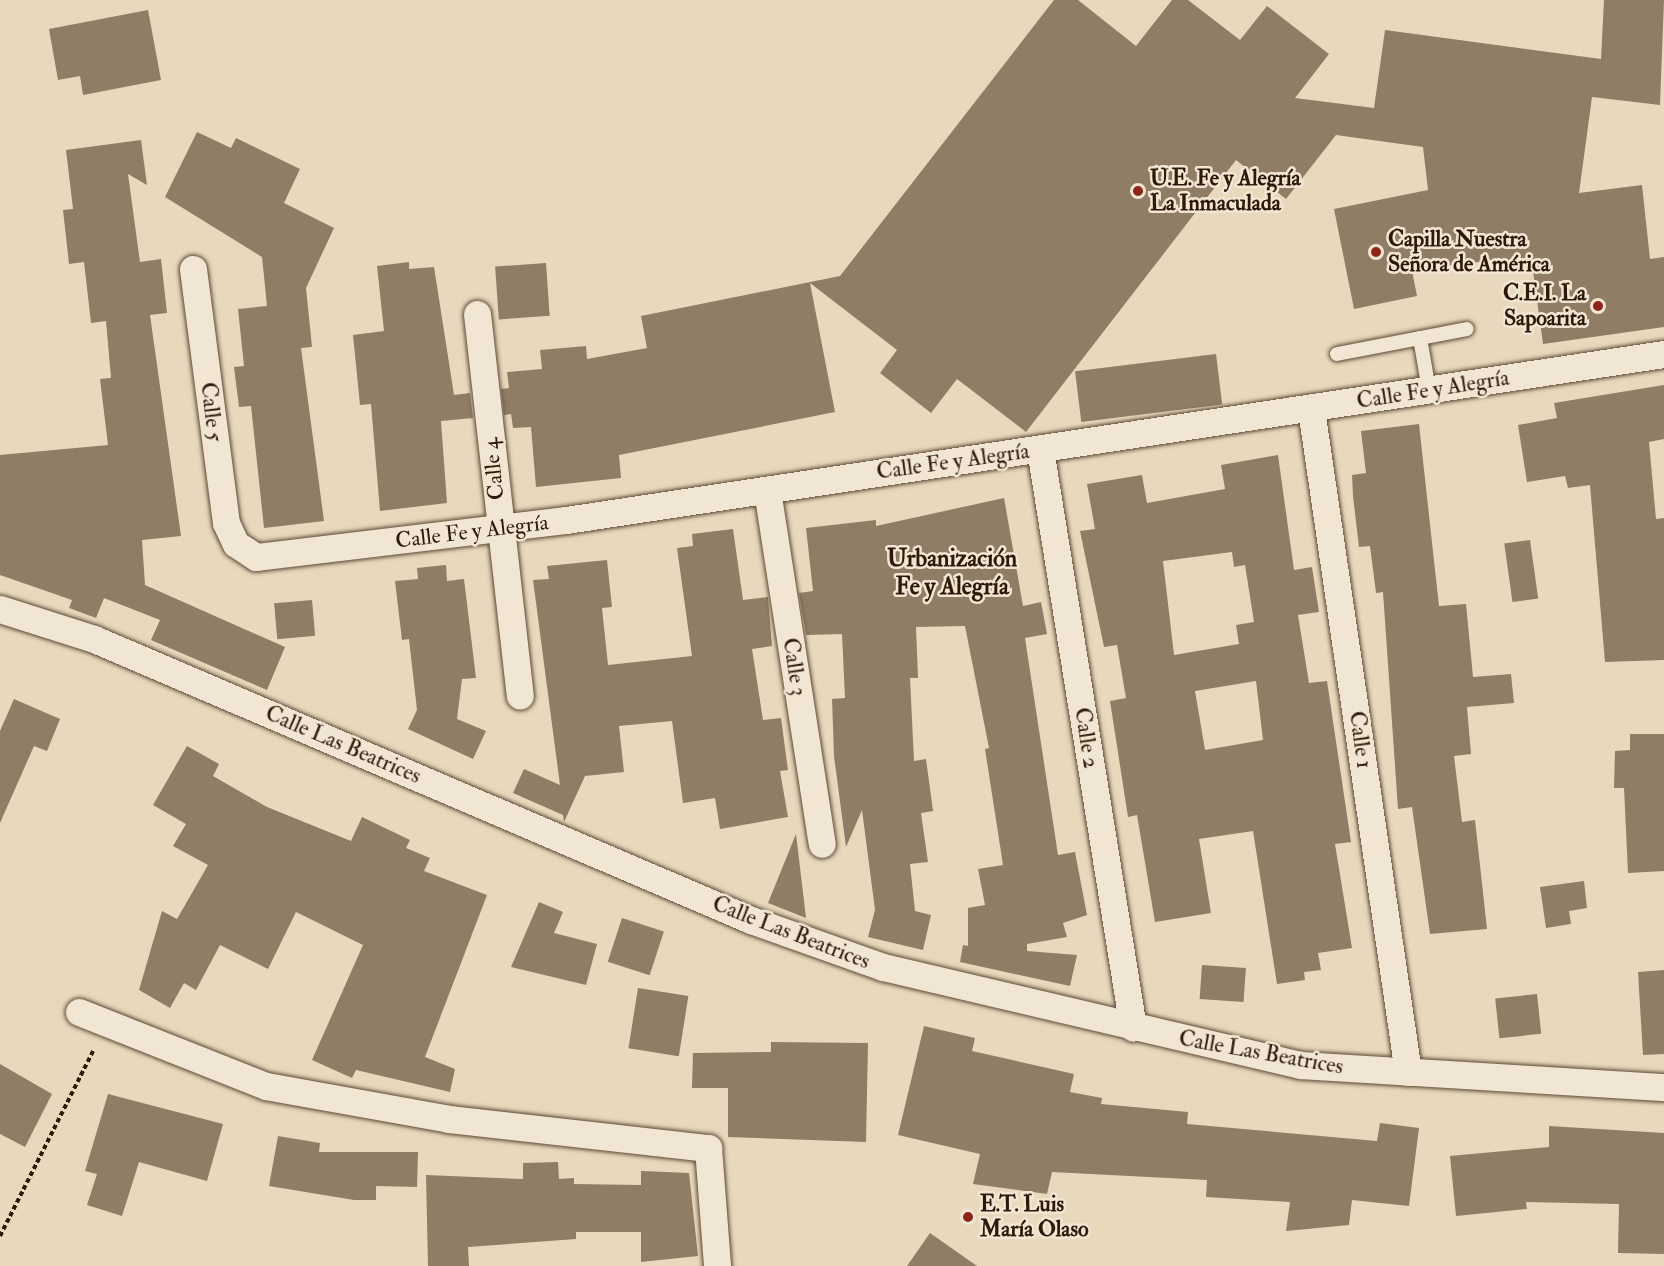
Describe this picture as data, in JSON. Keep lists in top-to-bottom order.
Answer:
{
  "streets": {
    "street": [
      "Calle Fe y Alegría",
      "Calle 5",
      "Calle 4",
      "Calle 3",
      "Calle 2",
      "Calle 1",
      "Calle Las Beatrices"
    ]
  },
  "crossings": [
    ["Calle Fe y Alegría", "Calle 5"],
    ["Calle Fe y Alegría", "Calle 4"],
    ["Calle Fe y Alegría", "Calle 3"],
    ["Calle Fe y Alegría", "Calle 2"],
    ["Calle Fe y Alegría", "Calle 1"],
    ["Calle 2", "Calle Las Beatrices"],
    ["Calle 1", "Calle Las Beatrices"]
  ],
  "districts": ["Urbanización Fe y Alegría"],
  "places": [
    "U.E. Fe y Alegría La Inmaculada",
    "Capilla Nuestra Señora de América",
    "C.E.I. La Sapoarita",
    "E.T. Luis María Olaso"
  ]
}
